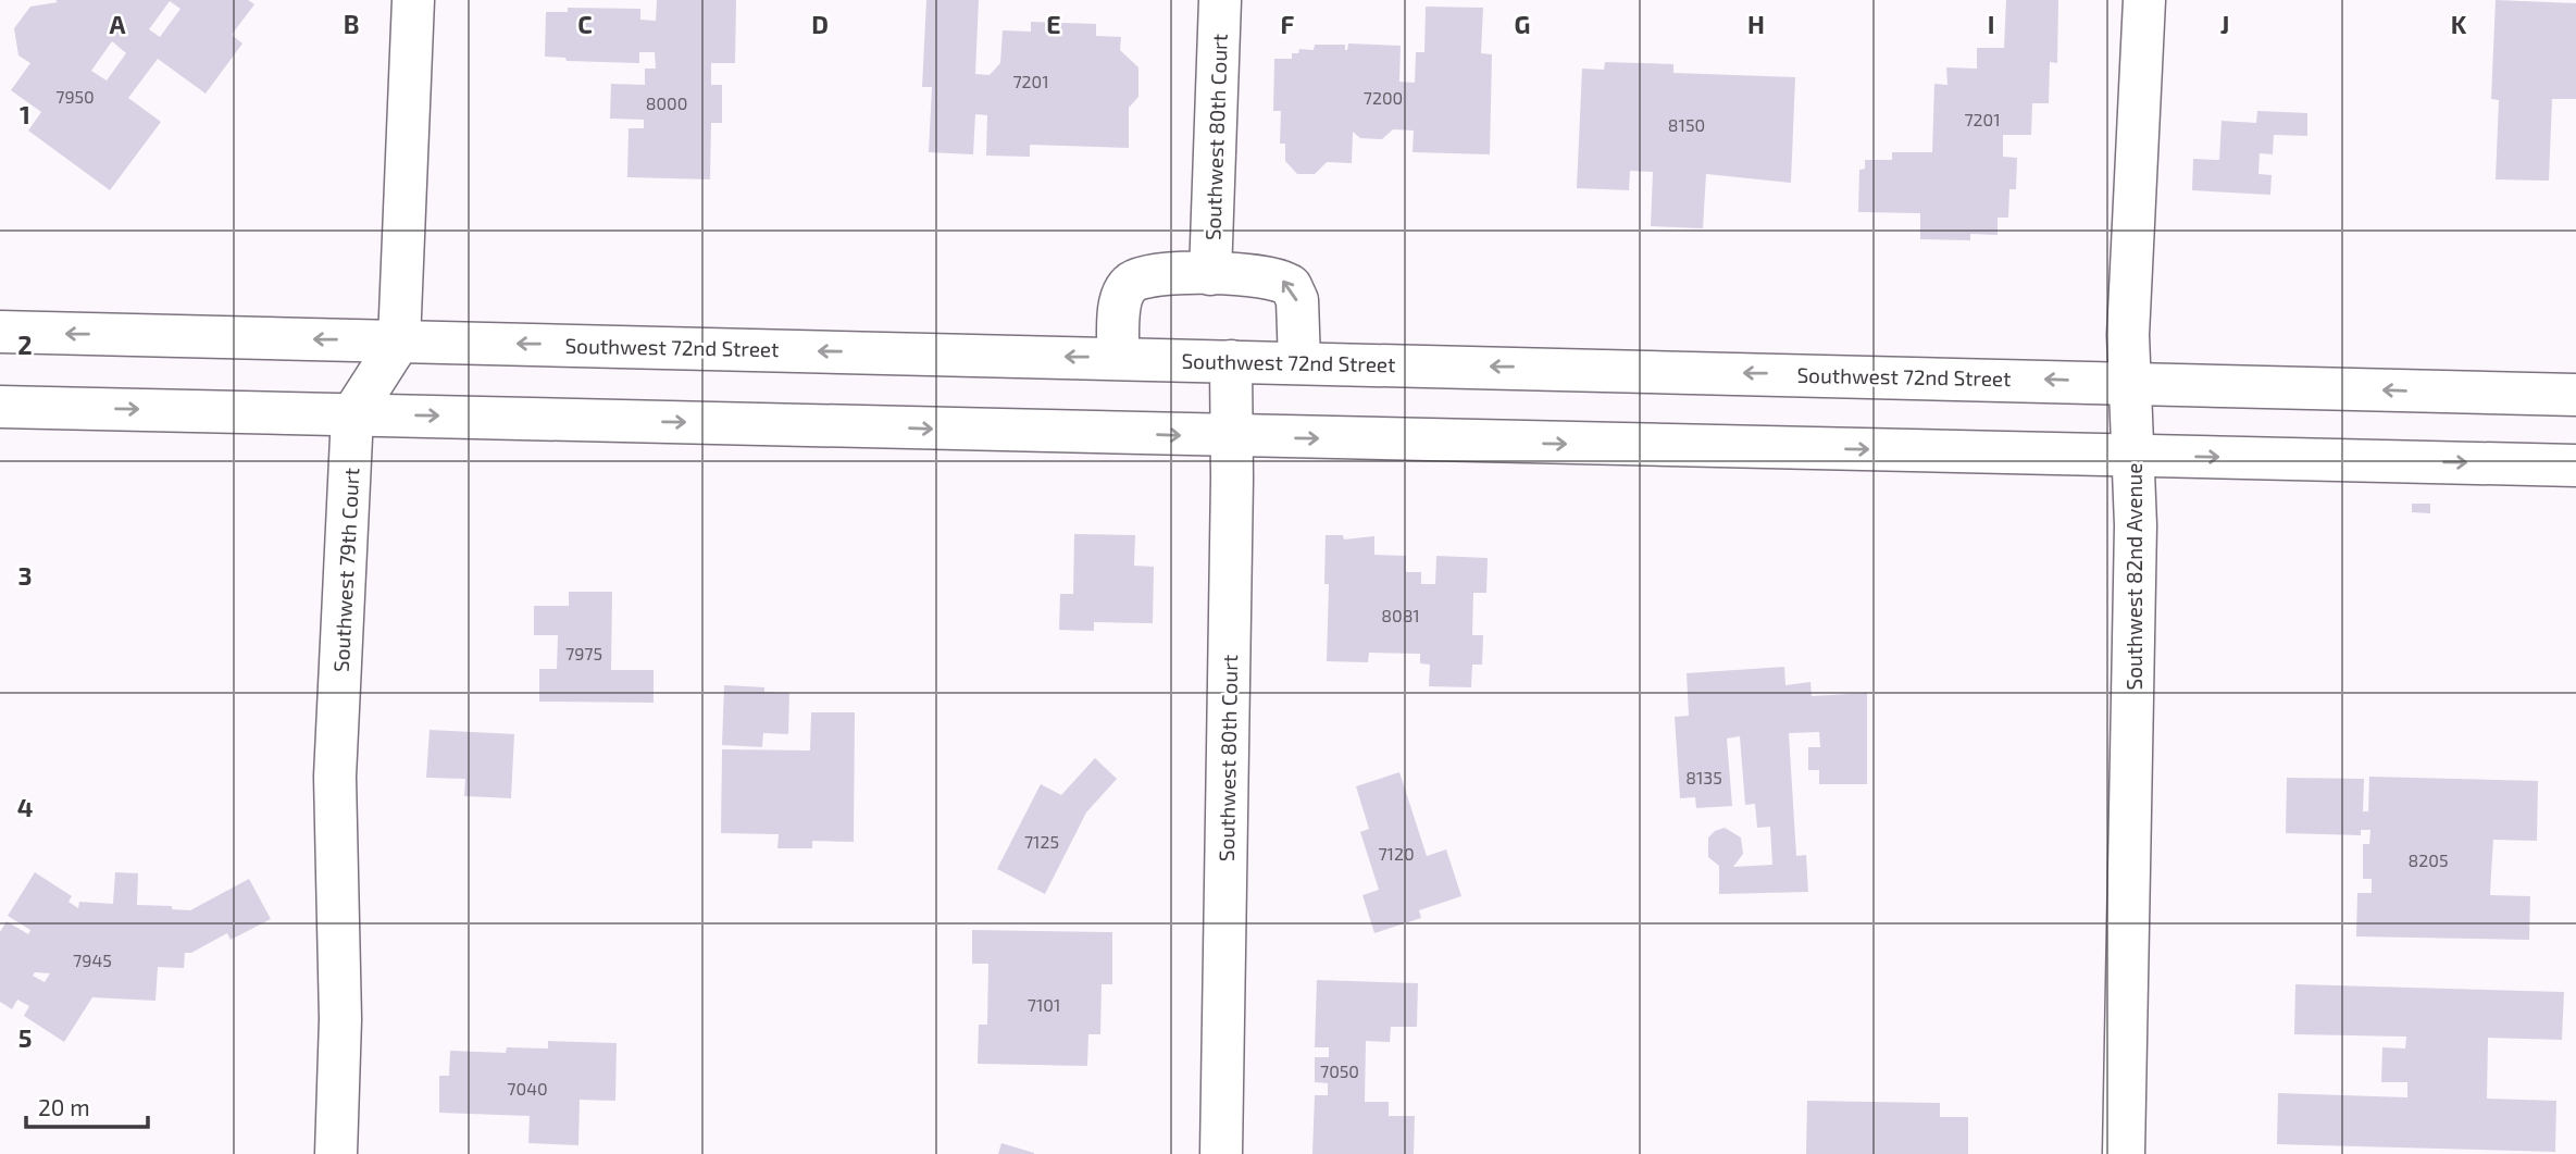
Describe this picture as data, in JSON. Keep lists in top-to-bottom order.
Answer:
{
  "streets": {
    "main road": [
      "Southwest 80th Court",
      "Southwest 72nd Street",
      "Southwest 79th Court",
      "Southwest 82nd Avenue"
    ]
  },
  "crossings": [
    ["Southwest 80th Court", "Southwest 72nd Street"],
    ["Southwest 72nd Street", "Southwest 79th Court"],
    ["Southwest 72nd Street", "Southwest 82nd Avenue"]
  ],
  "house_numbers": [
    "7201",
    "7950",
    "7200",
    "8000",
    "7201",
    "8150",
    "8081",
    "7975",
    "8135",
    "7125",
    "7120",
    "8205",
    "7945",
    "7101",
    "7050",
    "7040"
  ],
  "scale_bar": "20 m",
  "grid": {
    "columns": [
      "A",
      "B",
      "C",
      "D",
      "E",
      "F",
      "G",
      "H",
      "I",
      "J",
      "K"
    ],
    "rows": [
      "1",
      "2",
      "3",
      "4",
      "5"
    ]
  }
}
